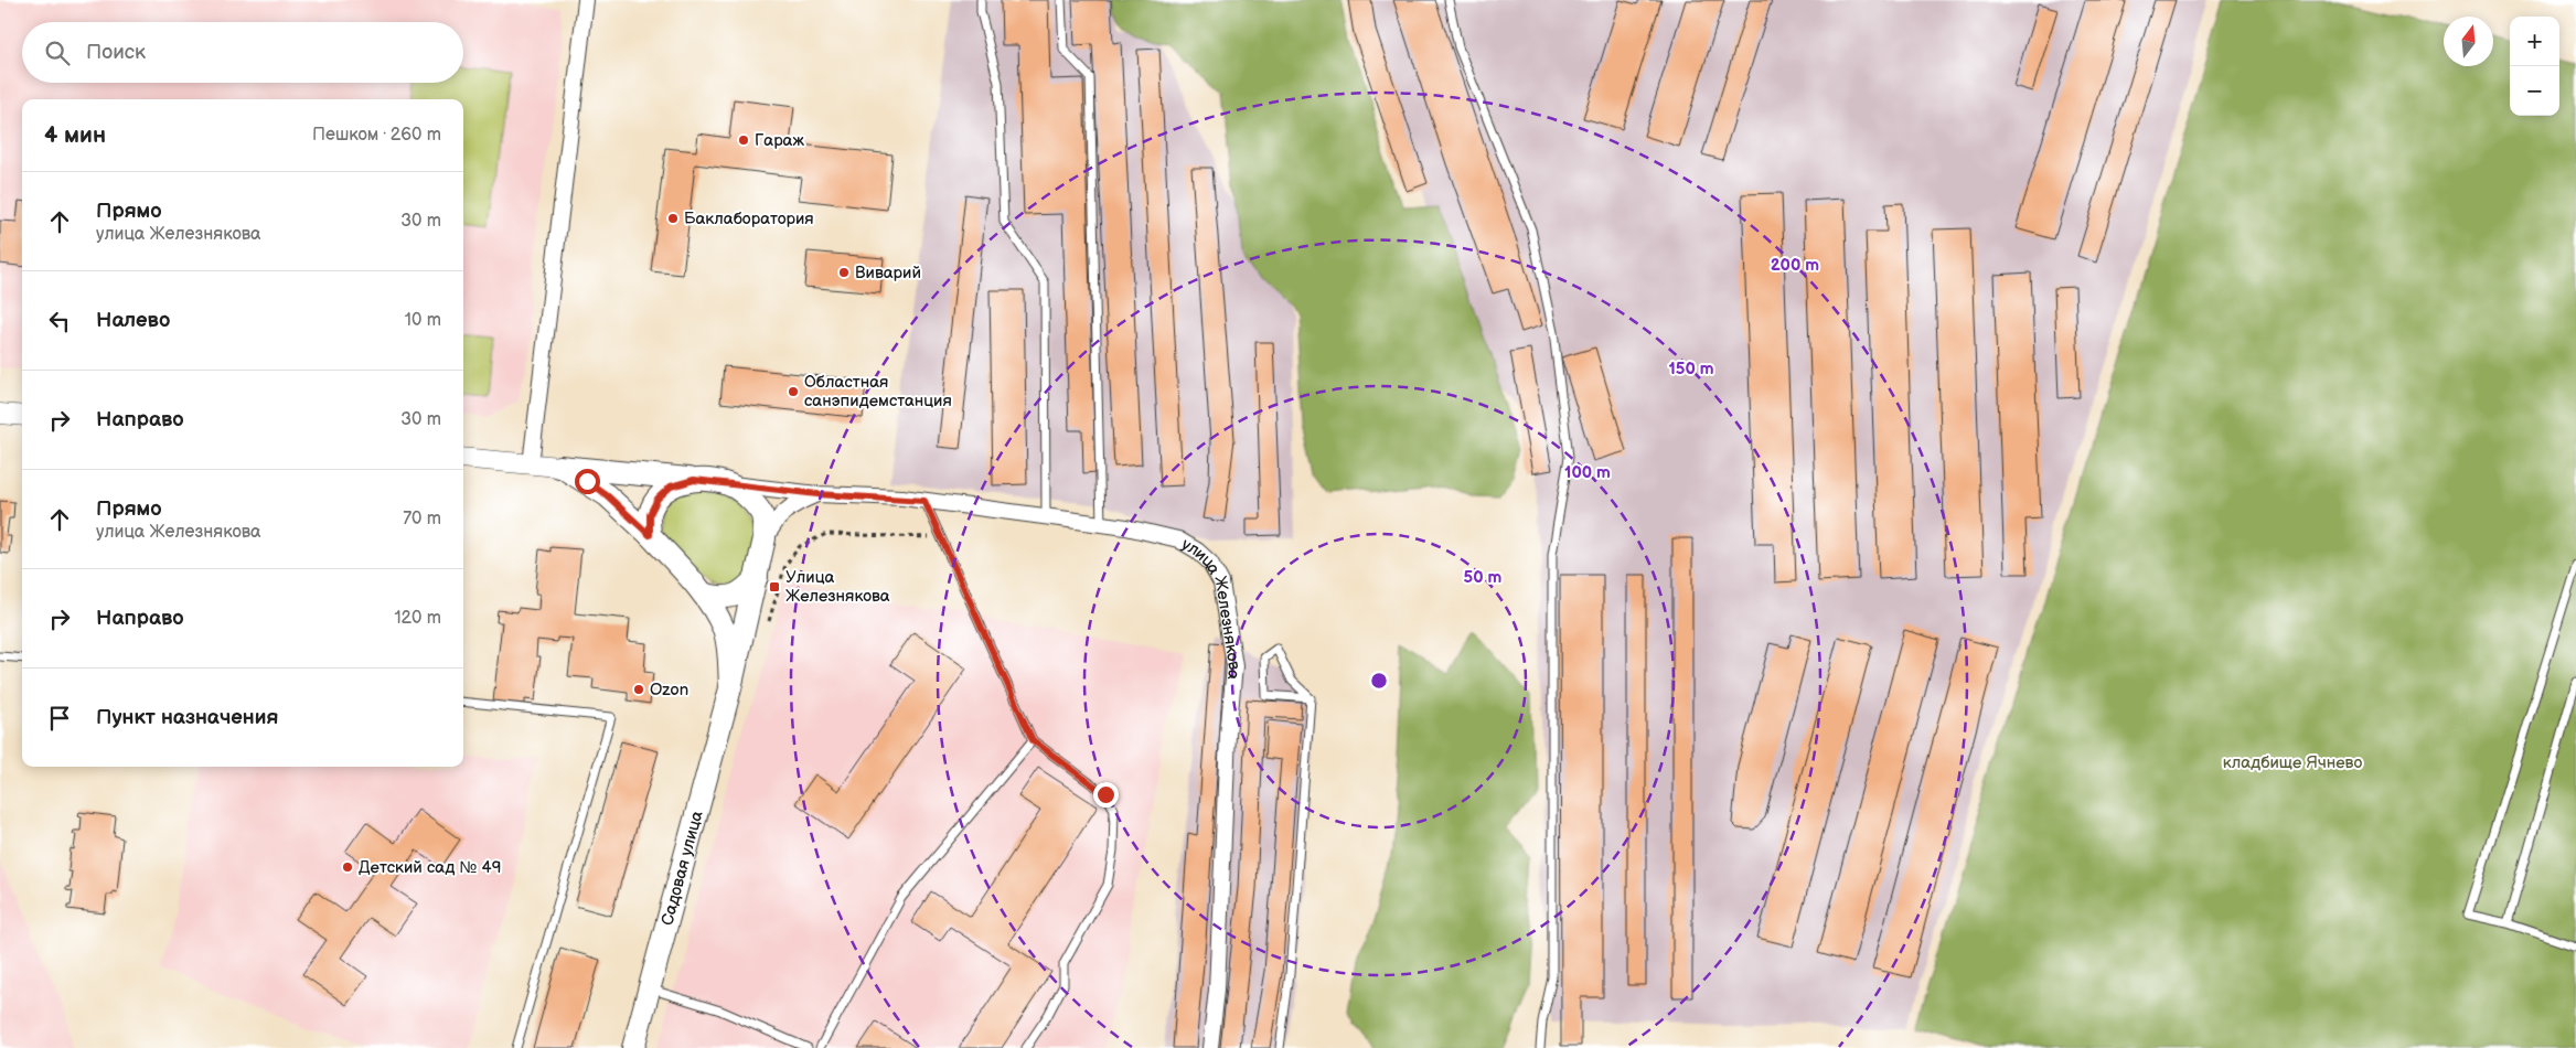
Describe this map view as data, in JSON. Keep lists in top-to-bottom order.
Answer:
{
  "streets": {
    "main road": ["Садовая улица"],
    "street": ["улица Железнякова"]
  },
  "crossings": [
    ["улица Железнякова", "Садовая улица"]
  ],
  "parks": ["кладбище Ячнево"],
  "places": {
    "other": [
      "Гараж",
      "Баклаборатория",
      "Виварий",
      "Областная санэпидемстанция",
      "Ozon",
      "Детский сад № 49"
    ],
    "transit": ["Улица Железнякова"]
  },
  "north": "top",
  "page": {
    "map_buttons": ["+", "−"],
    "search": "Поиск",
    "heading": ["4 мин", "Пешком · 260 m"],
    "list": [
      ["Прямо", "улица Железнякова", "30 m"],
      ["Налево", "10 m"],
      ["Направо", "30 m"],
      ["Прямо", "улица Железнякова", "70 m"],
      ["Направо", "120 m"],
      "Пункт назначения"
    ]
  },
  "rings": [
    "200 m",
    "150 m",
    "100 m",
    "50 m"
  ]
}
